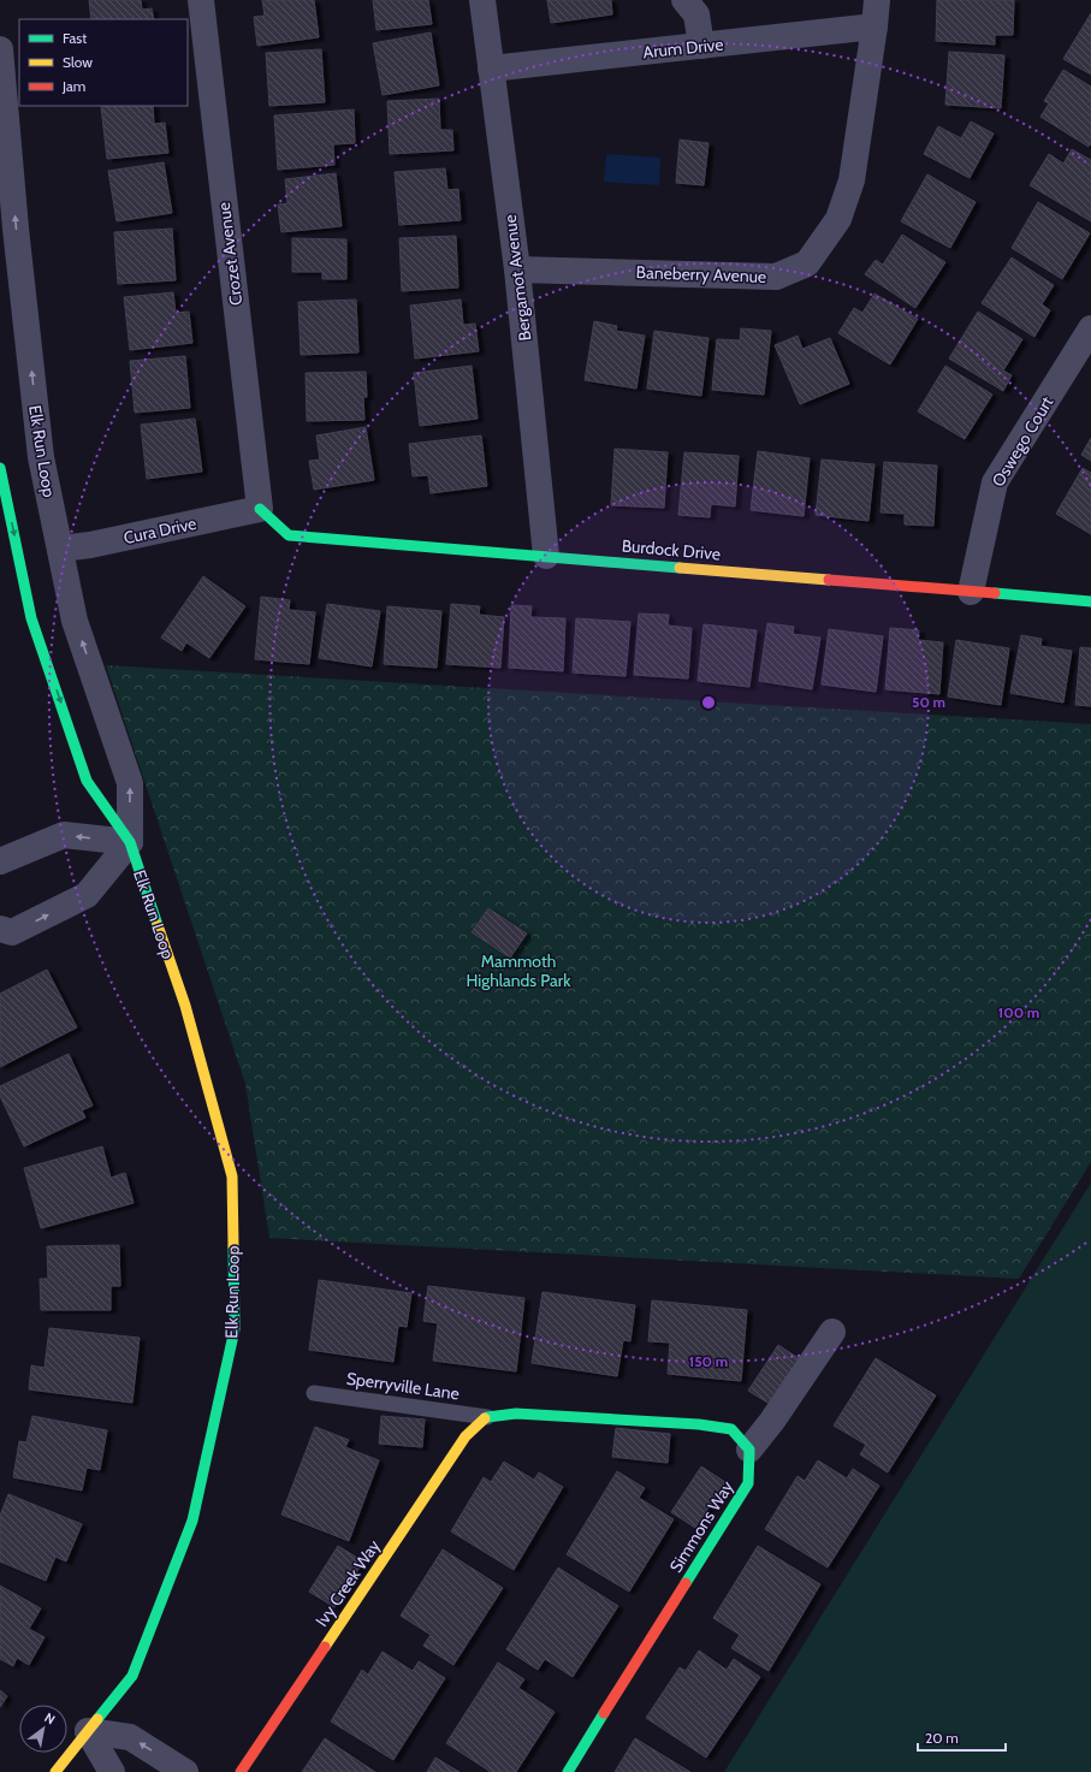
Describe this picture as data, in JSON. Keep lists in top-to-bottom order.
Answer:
{
  "streets": {
    "street": [
      "Arum Drive",
      "Crozet Avenue",
      "Baneberry Avenue",
      "Bergamot Avenue",
      "Oswego Court",
      "Elk Run Loop",
      "Cura Drive",
      "Burdock Drive",
      "Simmons Way",
      "Ivy Creek Way"
    ],
    "lane": ["Sperryville Lane"]
  },
  "crossings": [
    ["Arum Drive", "Baneberry Avenue"],
    ["Arum Drive", "Bergamot Avenue"],
    ["Crozet Avenue", "Cura Drive"],
    ["Crozet Avenue", "Burdock Drive"],
    ["Baneberry Avenue", "Bergamot Avenue"],
    ["Bergamot Avenue", "Burdock Drive"],
    ["Oswego Court", "Burdock Drive"],
    ["Elk Run Loop", "Cura Drive"],
    ["Cura Drive", "Burdock Drive"],
    ["Sperryville Lane", "Ivy Creek Way"]
  ],
  "parks": ["Mammoth Highlands Park"],
  "legend": ["Fast", "Slow", "Jam"],
  "scale_bar": "20 m",
  "north": "top right",
  "rings": ["50 m", "100 m", "150 m"]
}
